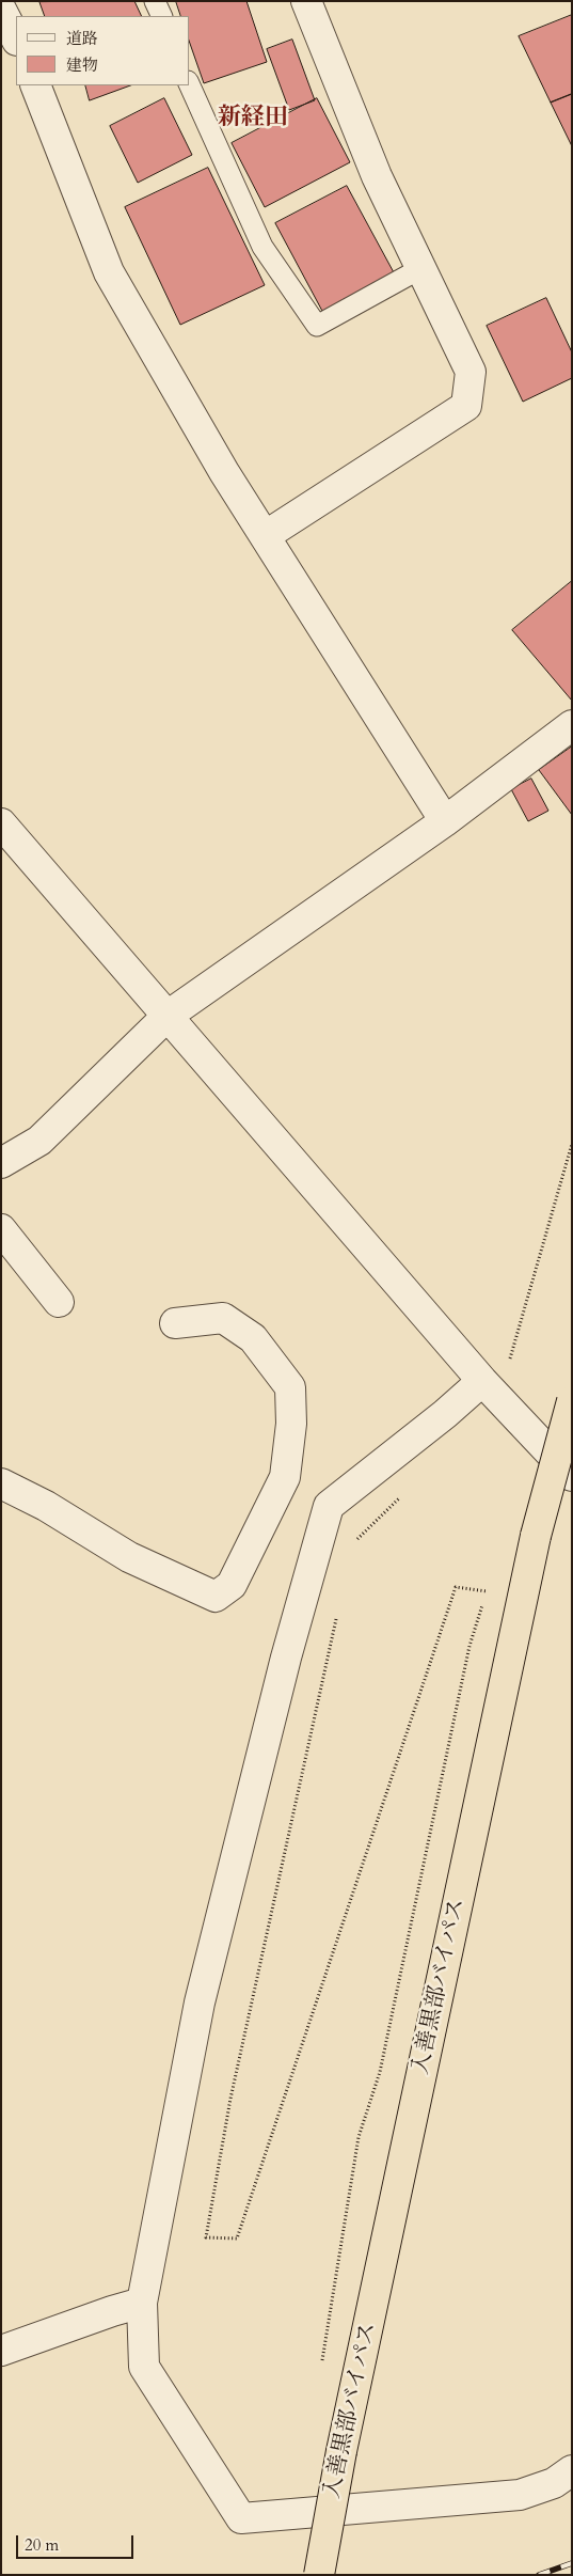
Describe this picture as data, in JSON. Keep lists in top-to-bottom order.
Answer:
{
  "streets": {
    "highway": ["入善黒部バイパス"]
  },
  "districts": ["新経田"],
  "legend": ["道路", "建物"],
  "scale_bar": "20 m"
}
